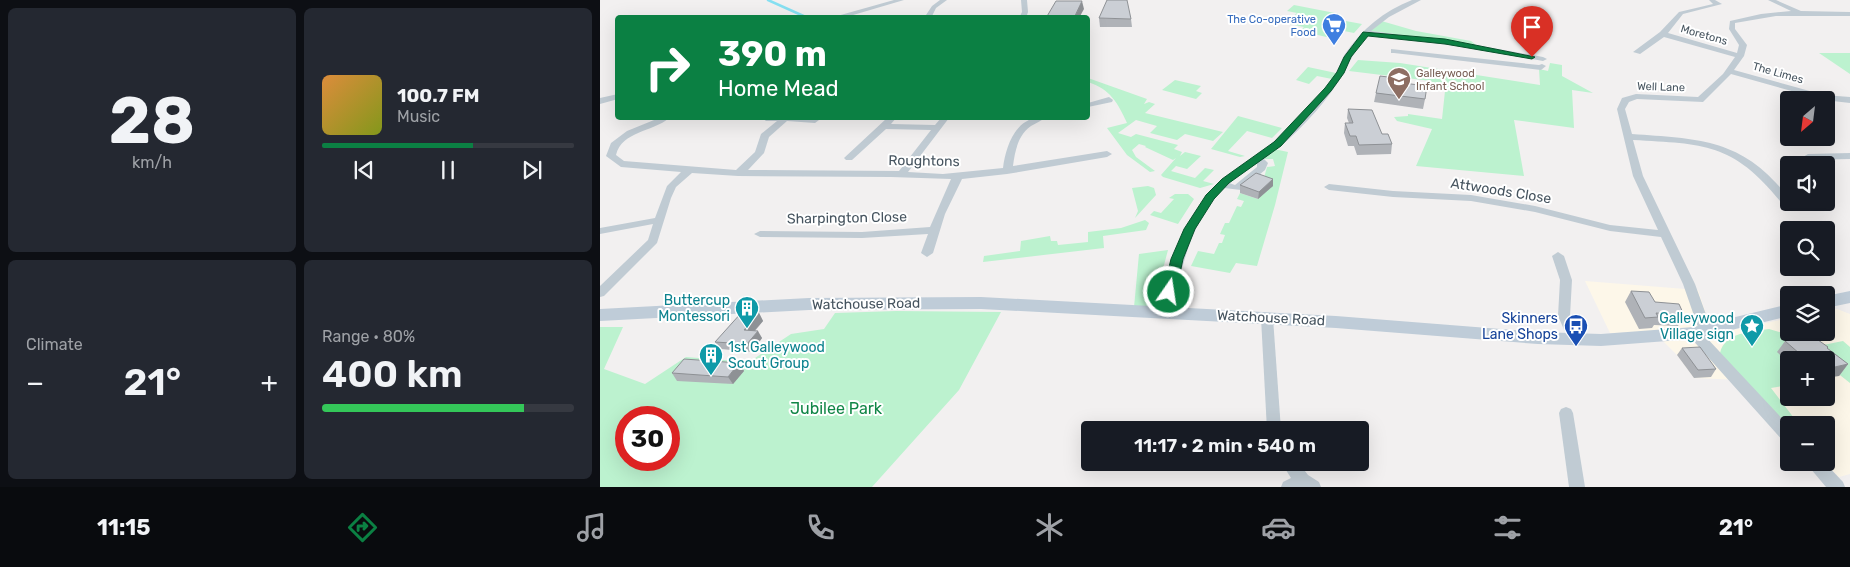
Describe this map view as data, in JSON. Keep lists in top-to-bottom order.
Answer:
{
  "streets": {
    "street": [
      "Moretons",
      "The Limes",
      "Well Lane",
      "Roughtons",
      "Attwoods Close",
      "Sharpington Close",
      "Watchouse Road"
    ]
  },
  "crossings": [
    ["Moretons", "Well Lane"],
    ["The Limes", "Well Lane"],
    ["Well Lane", "Attwoods Close"],
    ["Well Lane", "Watchouse Road"]
  ],
  "parks": ["Jubilee Park"],
  "places": {
    "supermarket": ["The Co-operative Food"],
    "school or university": ["Galleywood Infant School"],
    "building": ["Buttercup Montessori", "1st Galleywood Scout Group"],
    "bus stop": ["Skinners Lane Shops"],
    "place": ["Galleywood Village sign"]
  },
  "north": "bottom left",
  "page": {
    "tile": [
      ["28", "km/h"],
      "Climate",
      ["Range · 80%", "400 km"]
    ],
    "turn": ["390 m", "Home Mead"],
    "song": ["100.7 FM", "Music"],
    "map_buttons": ["+", "−"],
    "heat": ["−", "21°", "+"],
    "limit": "30",
    "trip": "11:17 · 2 min · 540 m",
    "tabs": ["11:15", "21°"]
  }
}
